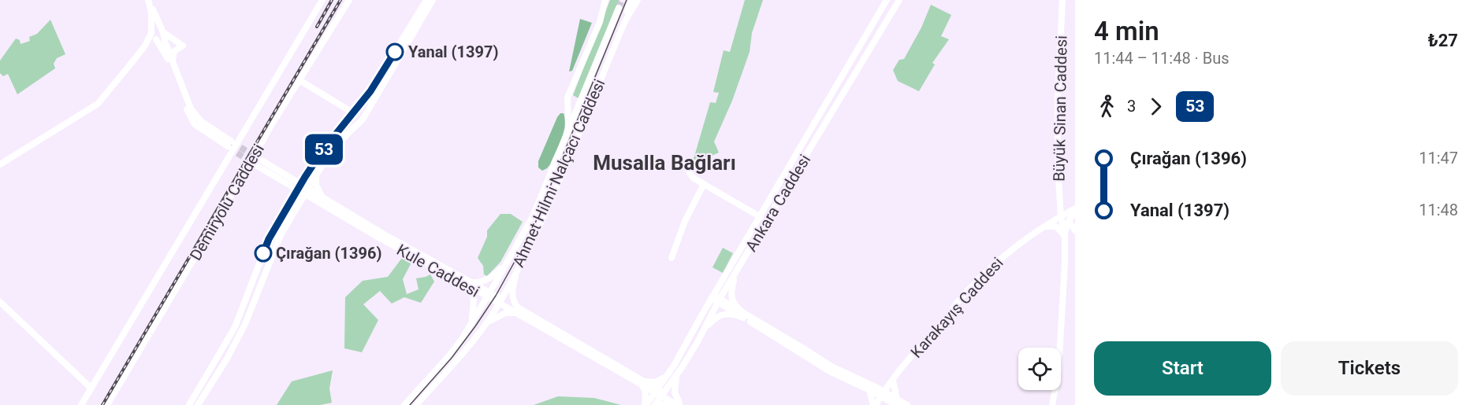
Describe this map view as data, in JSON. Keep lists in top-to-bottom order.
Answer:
{
  "streets": {
    "main road": [
      "Büyük Sinan Caddesi",
      "Ahmet Hilmi Nalçacı Caddesi",
      "Demiryolu Caddesi",
      "Ankara Caddesi",
      "Kule Caddesi",
      "Karakayış Caddesi"
    ]
  },
  "crossings": [
    ["Büyük Sinan Caddesi", "Karakayış Caddesi"],
    ["Ahmet Hilmi Nalçacı Caddesi", "Kule Caddesi"]
  ],
  "districts": ["Musalla Bağları"],
  "places": ["Yanal (1397)", "Çırağan (1396)"],
  "lines": ["bus line 53"],
  "page": {
    "on_map": "53",
    "heading": ["4 min", "11:44 – 11:48 · Bus", "₺27"],
    "legs": ["3", "53"],
    "list": [
      {
        "name": "Çırağan (1396)",
        "value": "11:47"
      },
      {
        "name": "Yanal (1397)",
        "value": "11:48"
      }
    ],
    "buttons": ["Start", "Tickets"]
  }
}
